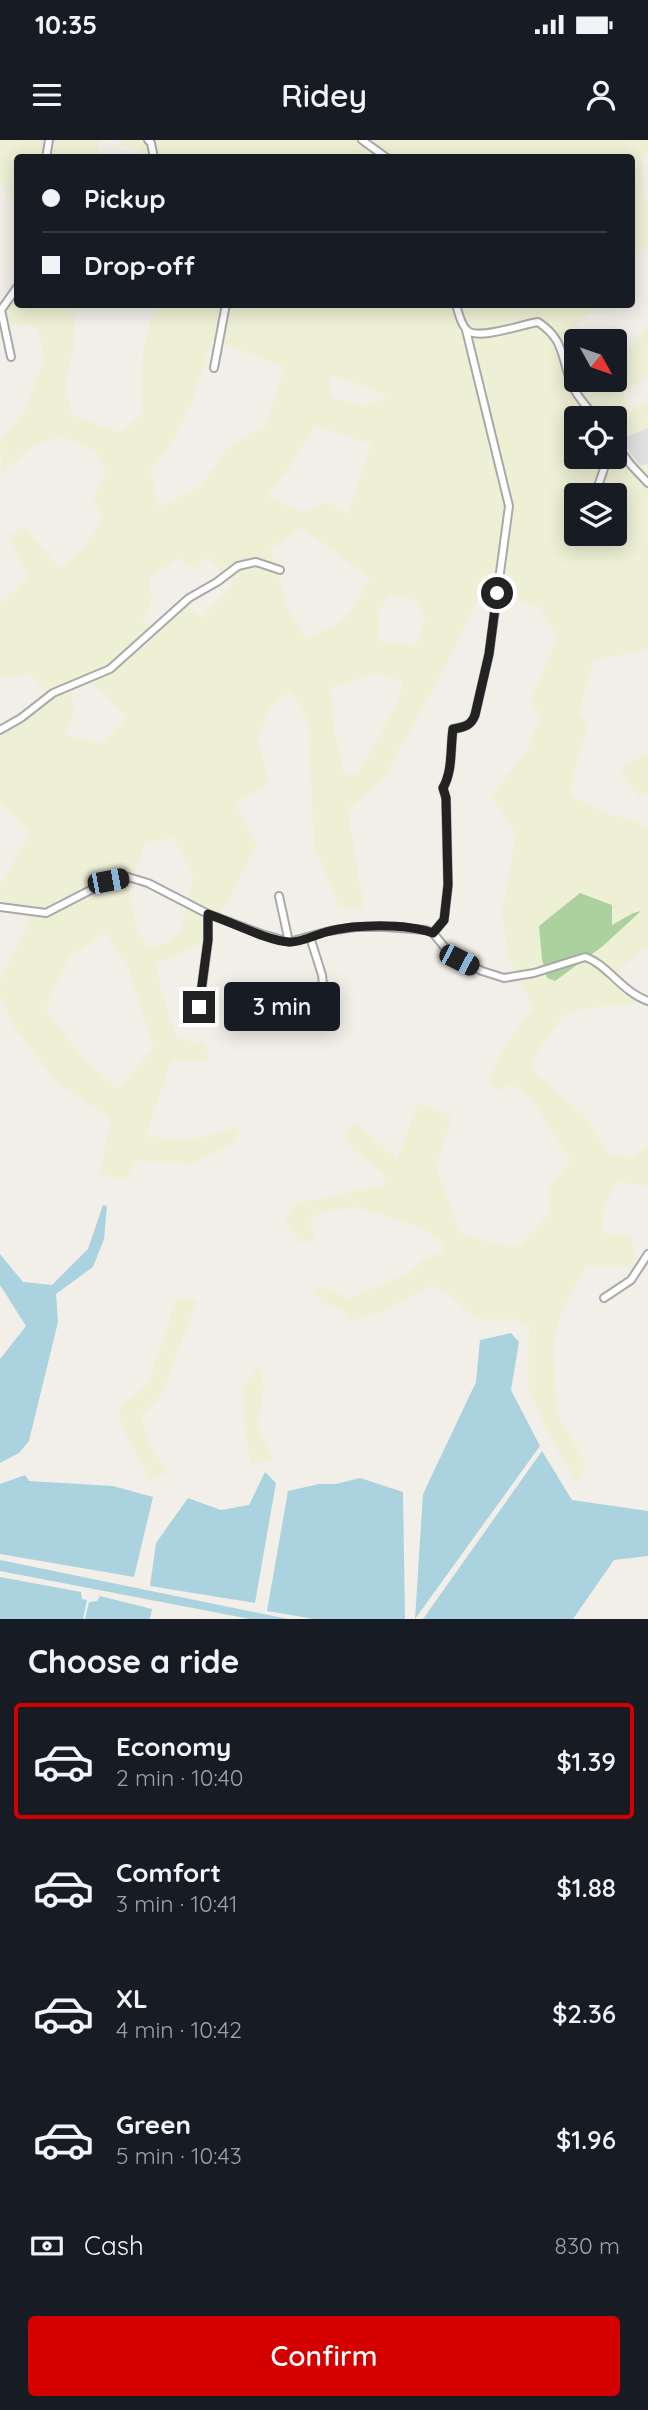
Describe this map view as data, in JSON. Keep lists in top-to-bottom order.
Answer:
{
  "north": "bottom right",
  "page": {
    "status": "10:35",
    "header": "Ridey",
    "banner": ["Pickup", "Drop-off"],
    "bubble": "3 min",
    "heading": "Choose a ride",
    "list": [
      {
        "name": "Economy",
        "note": "2 min · 10:40",
        "value": "$1.39"
      },
      {
        "name": "Comfort",
        "note": "3 min · 10:41",
        "value": "$1.88"
      },
      {
        "name": "XL",
        "note": "4 min · 10:42",
        "value": "$2.36"
      },
      {
        "name": "Green",
        "note": "5 min · 10:43",
        "value": "$1.96"
      }
    ],
    "pay": ["Cash", "830 m"],
    "buttons": "Confirm"
  }
}
